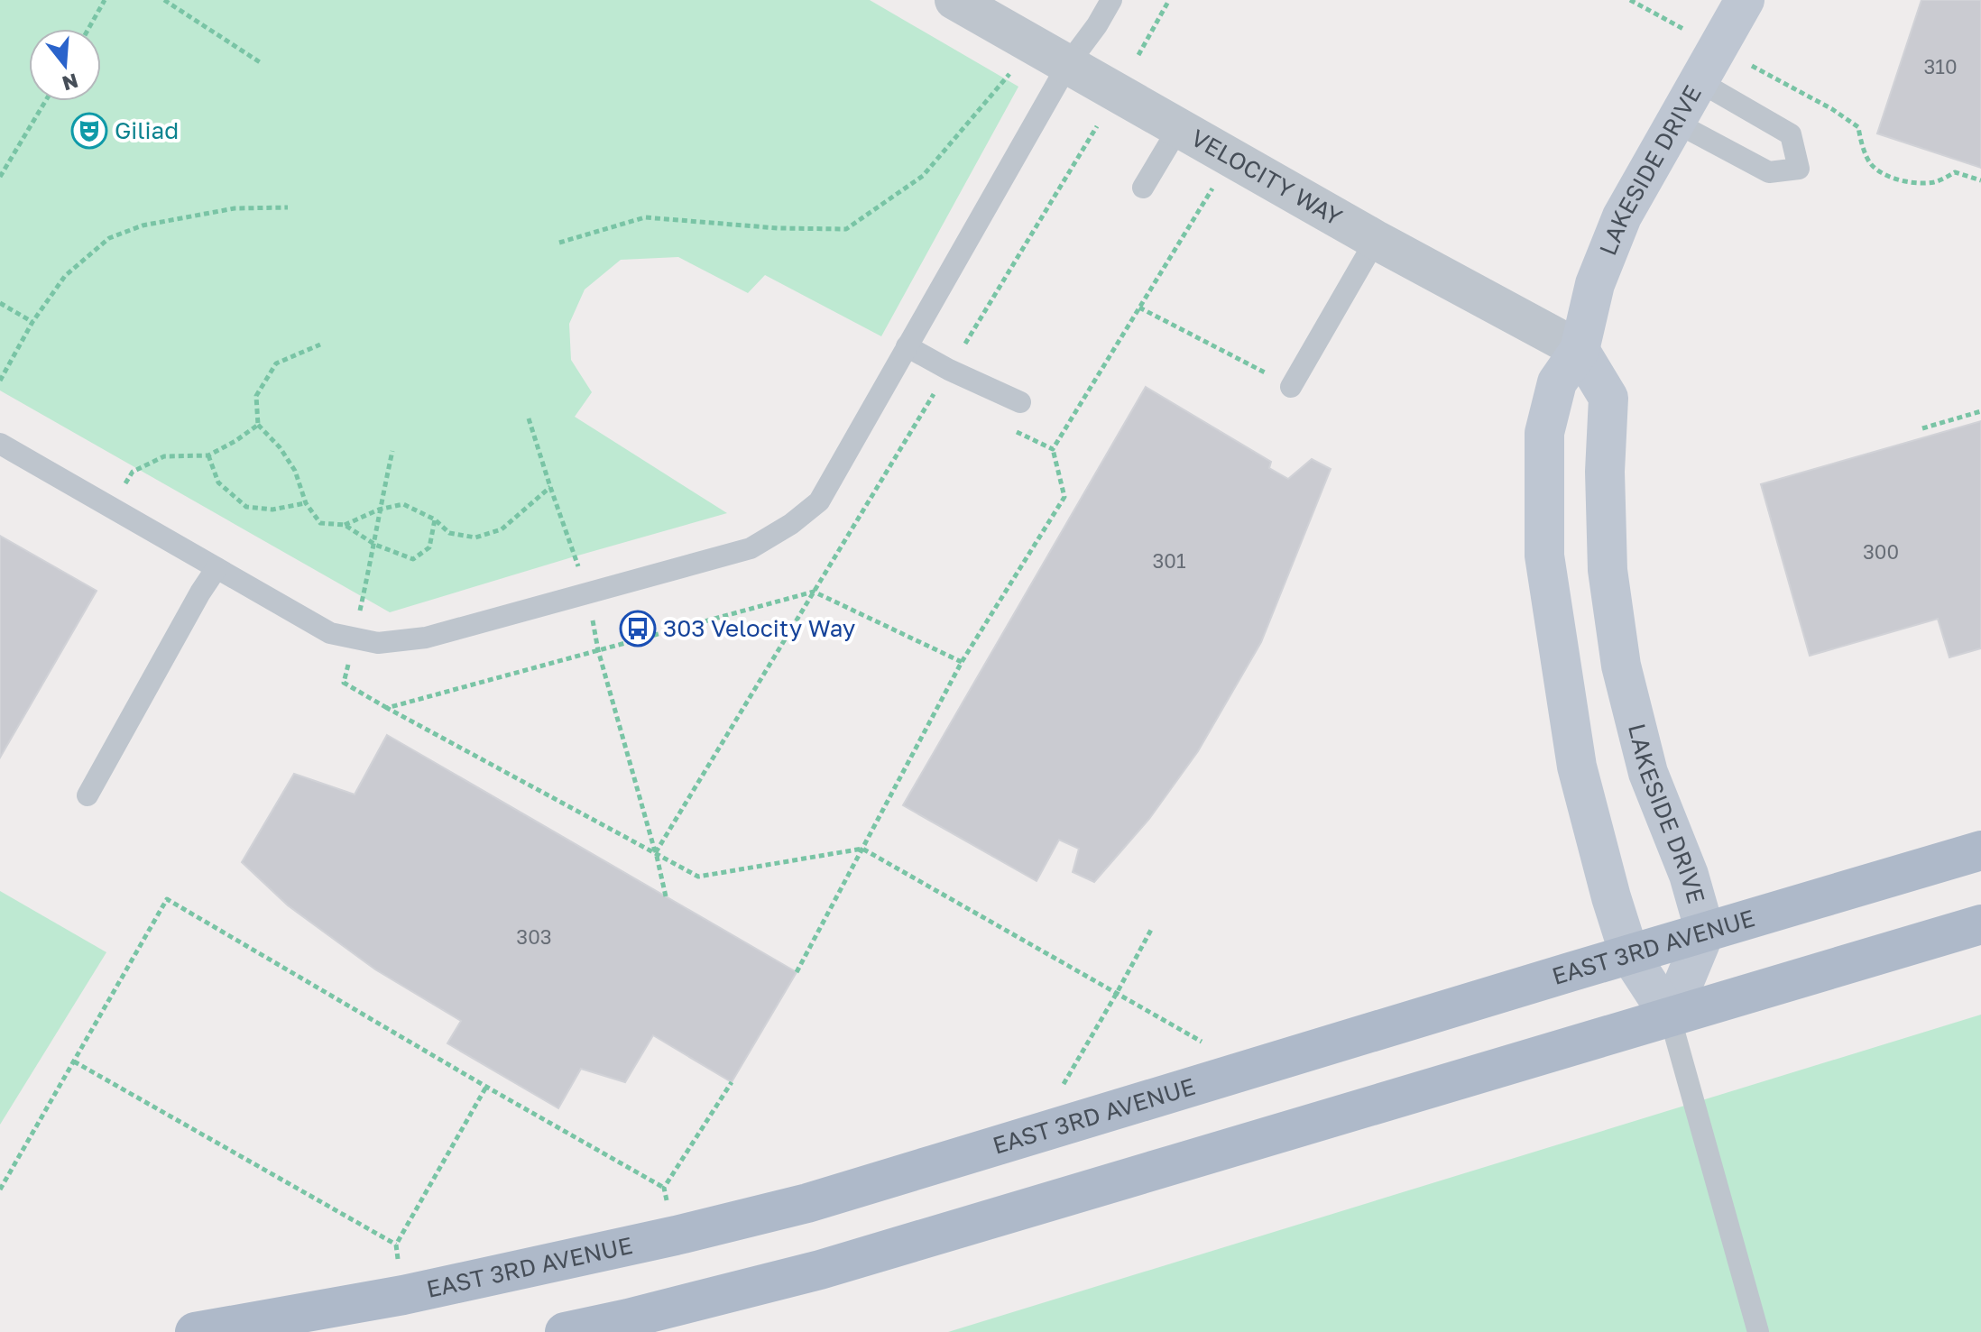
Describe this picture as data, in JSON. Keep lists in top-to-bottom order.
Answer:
{
  "streets": {
    "main road": ["EAST 3RD AVENUE"],
    "street": ["LAKESIDE DRIVE", "VELOCITY WAY"]
  },
  "crossings": [
    ["LAKESIDE DRIVE", "VELOCITY WAY"],
    ["LAKESIDE DRIVE", "EAST 3RD AVENUE"]
  ],
  "places": {
    "theatre": ["Giliad"],
    "bus stop": ["303 Velocity Way"]
  },
  "house_numbers": [
    "310",
    "300",
    "301",
    "303"
  ],
  "north": "bottom"
}
